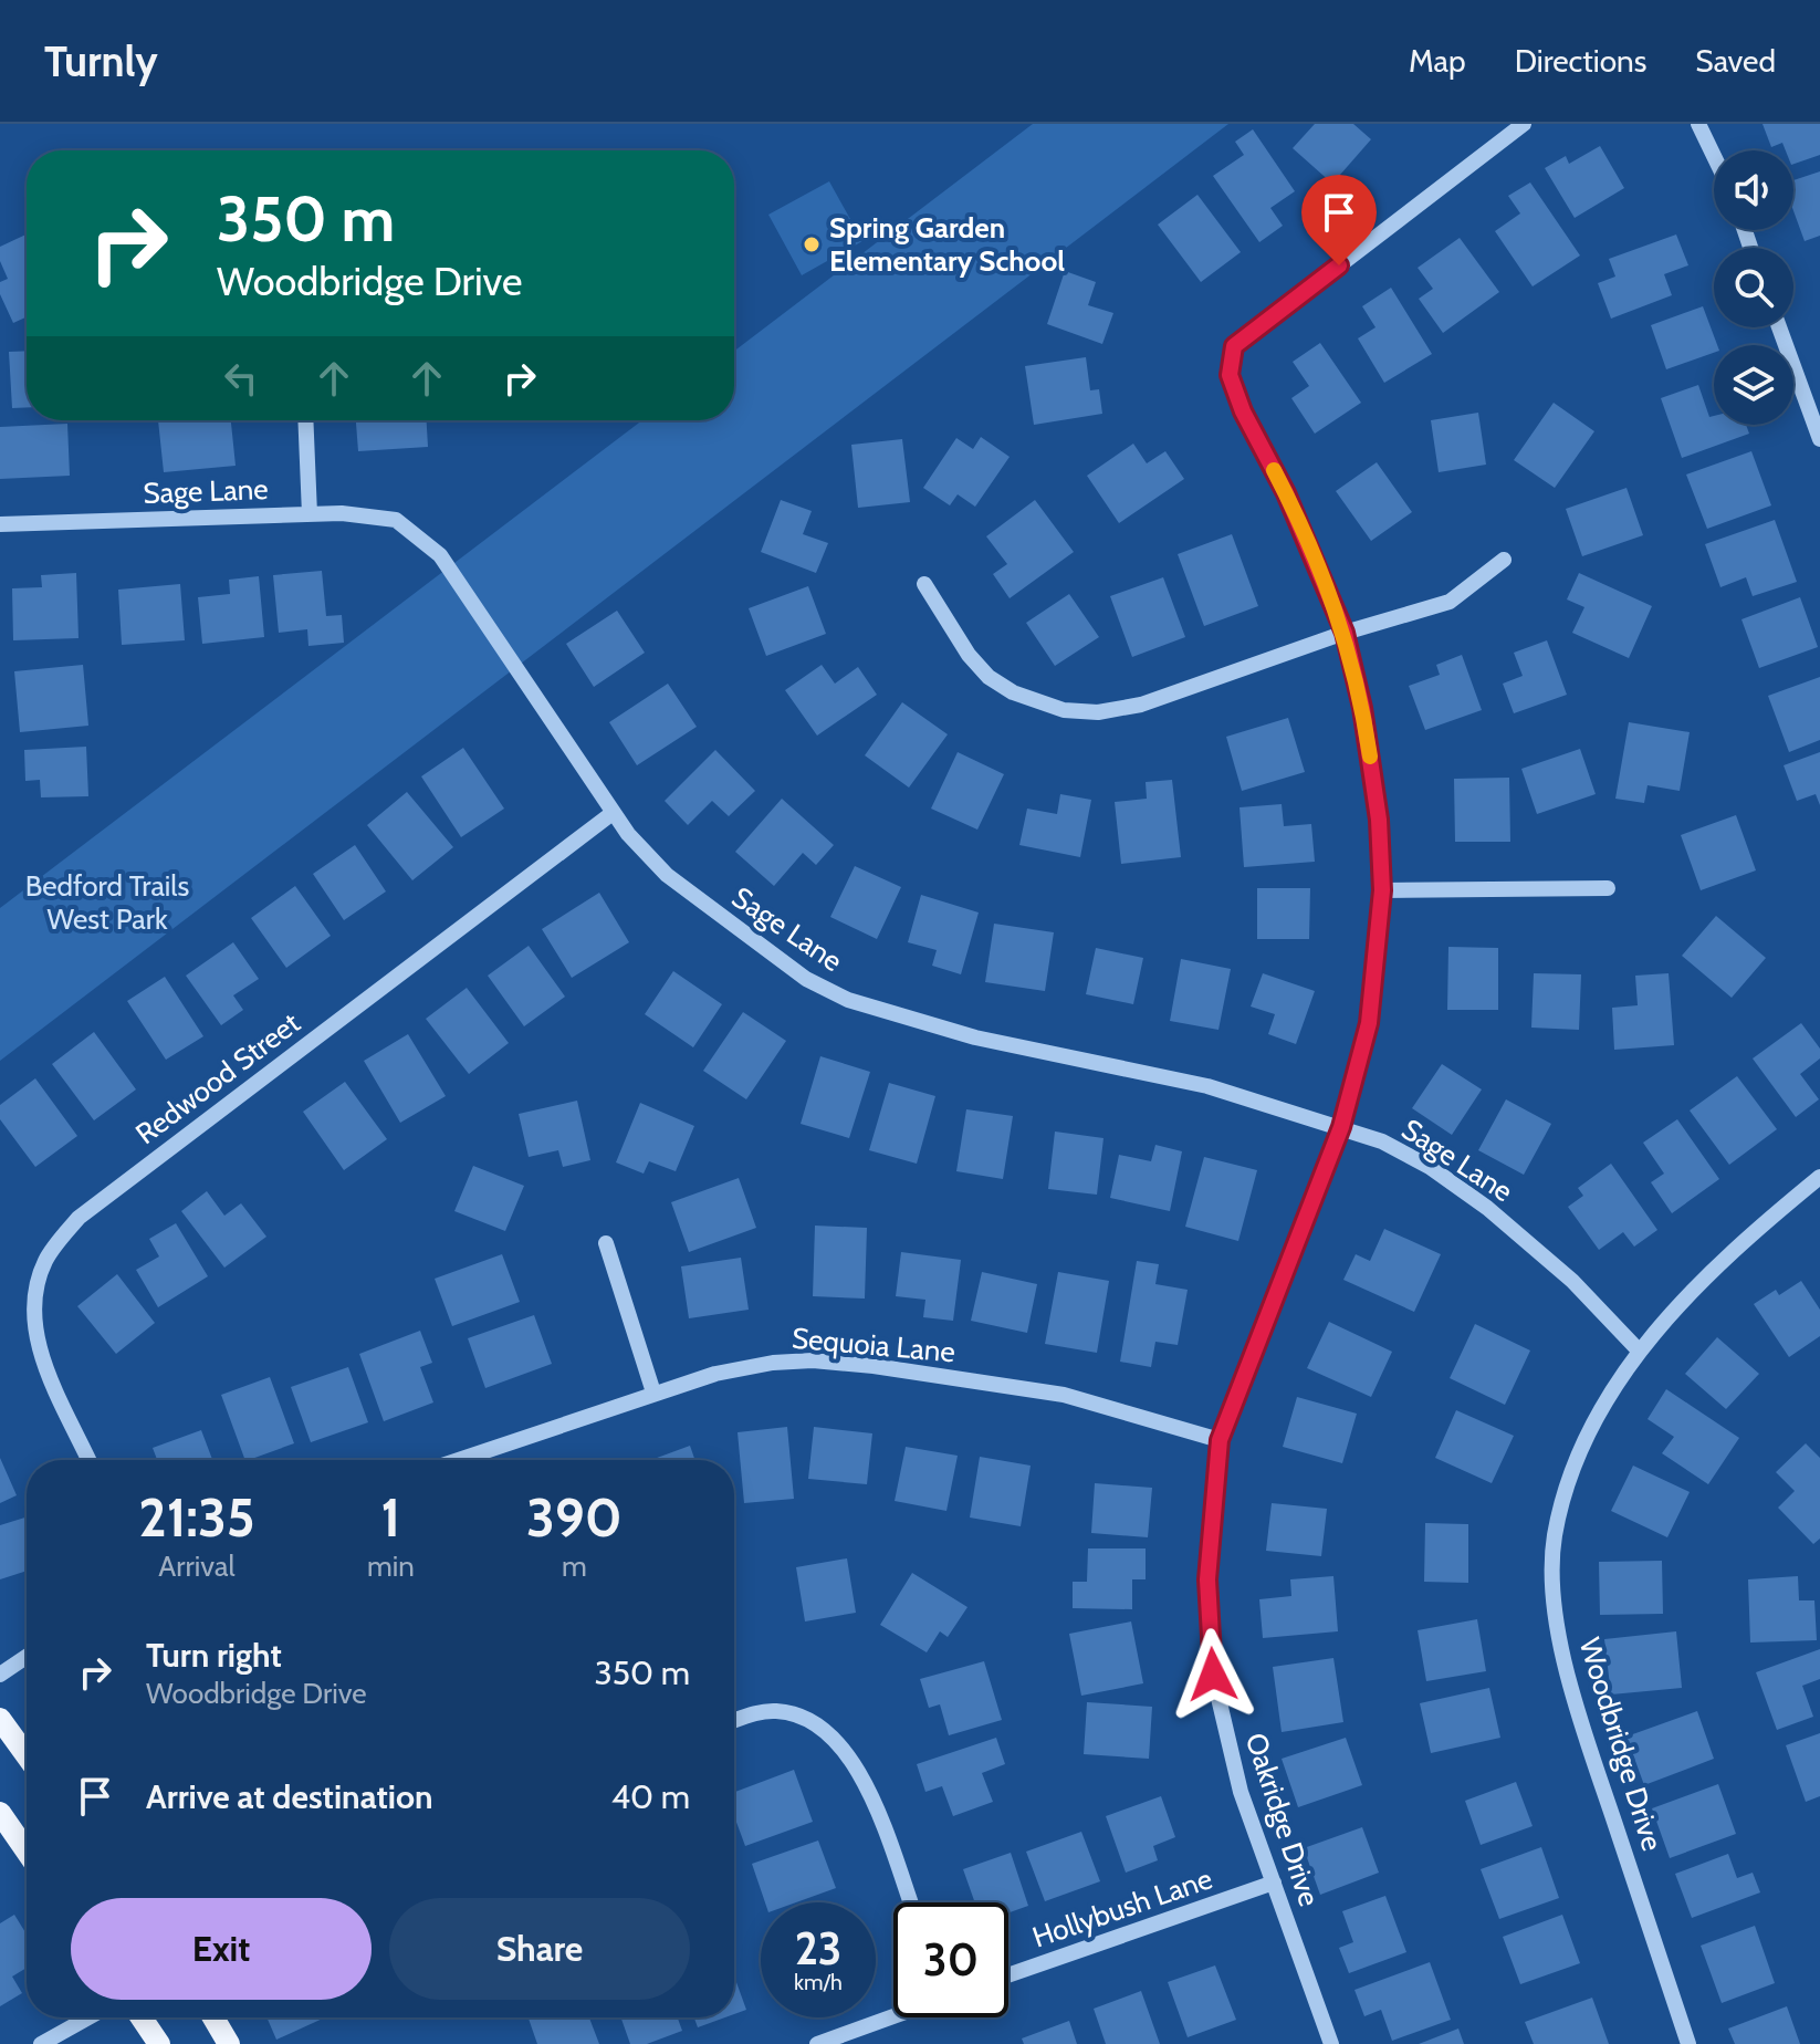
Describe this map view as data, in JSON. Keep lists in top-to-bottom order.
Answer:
{
  "streets": {
    "street": [
      "Sage Lane",
      "Redwood Street",
      "Sequoia Lane",
      "Woodbridge Drive",
      "Oakridge Drive",
      "Hollybush Lane"
    ]
  },
  "crossings": [
    ["Sage Lane", "Redwood Street"],
    ["Sage Lane", "Woodbridge Drive"],
    ["Sage Lane", "Oakridge Drive"],
    ["Sequoia Lane", "Oakridge Drive"],
    ["Oakridge Drive", "Hollybush Lane"]
  ],
  "parks": ["Bedford Trails West Park"],
  "places": ["Spring Garden Elementary School"],
  "page": {
    "header": "Turnly",
    "nav": ["Map", "Directions", "Saved"],
    "turn": ["350 m", "Woodbridge Drive"],
    "eta": [
      "21:35",
      "Arrival",
      "1",
      "min",
      "390",
      "m"
    ],
    "list": [
      {
        "name": "Turn right",
        "note": "Woodbridge Drive",
        "value": "350 m"
      },
      {
        "name": "Arrive at destination",
        "value": "40 m"
      }
    ],
    "buttons": ["Exit", "Share"],
    "speed": "23 km/h",
    "limit": "30"
  }
}
